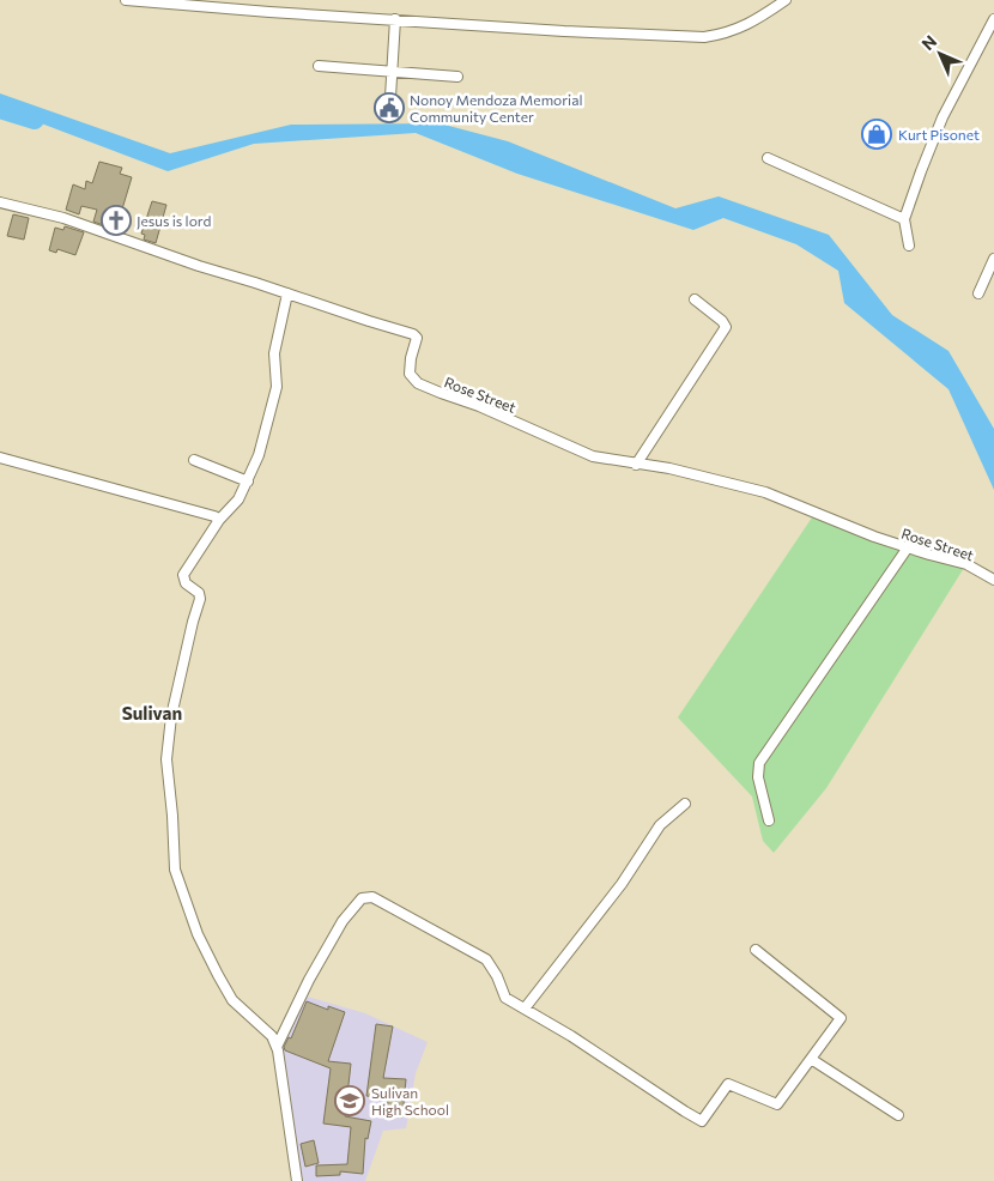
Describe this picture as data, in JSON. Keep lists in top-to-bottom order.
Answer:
{
  "streets": {
    "street": ["Rose Street"]
  },
  "districts": ["Sulivan"],
  "places": {
    "public building": ["Nonoy Mendoza Memorial Community Center"],
    "shop": ["Kurt Pisonet"],
    "church": ["Jesus is lord"],
    "school or university": ["Sulivan High School"]
  },
  "north": "top left"
}
